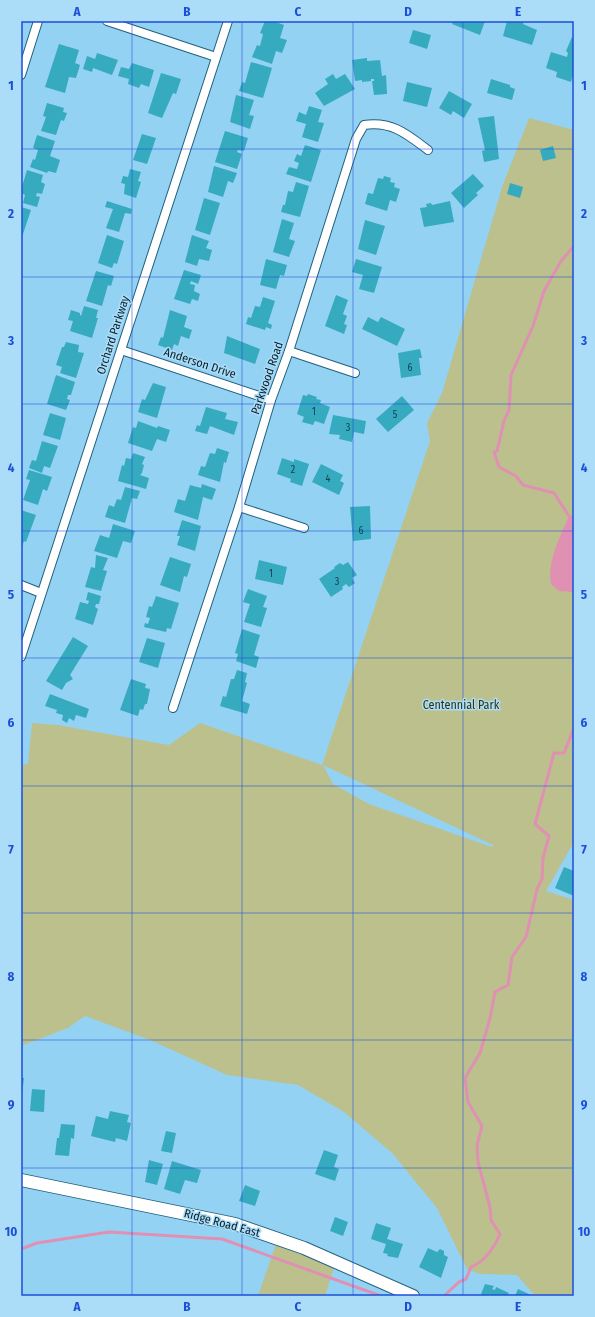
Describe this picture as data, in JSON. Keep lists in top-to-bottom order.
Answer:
{
  "streets": {
    "main road": ["Ridge Road East"],
    "street": ["Orchard Parkway", "Anderson Drive", "Parkwood Road"]
  },
  "crossings": [
    ["Orchard Parkway", "Anderson Drive"],
    ["Anderson Drive", "Parkwood Road"]
  ],
  "parks": ["Centennial Park"],
  "house_numbers": [
    "6",
    "1",
    "5",
    "3",
    "2",
    "4",
    "6",
    "1",
    "3"
  ],
  "grid": {
    "columns": [
      "A",
      "B",
      "C",
      "D",
      "E"
    ],
    "rows": [
      "1",
      "2",
      "3",
      "4",
      "5",
      "6",
      "7",
      "8",
      "9",
      "10"
    ]
  }
}
